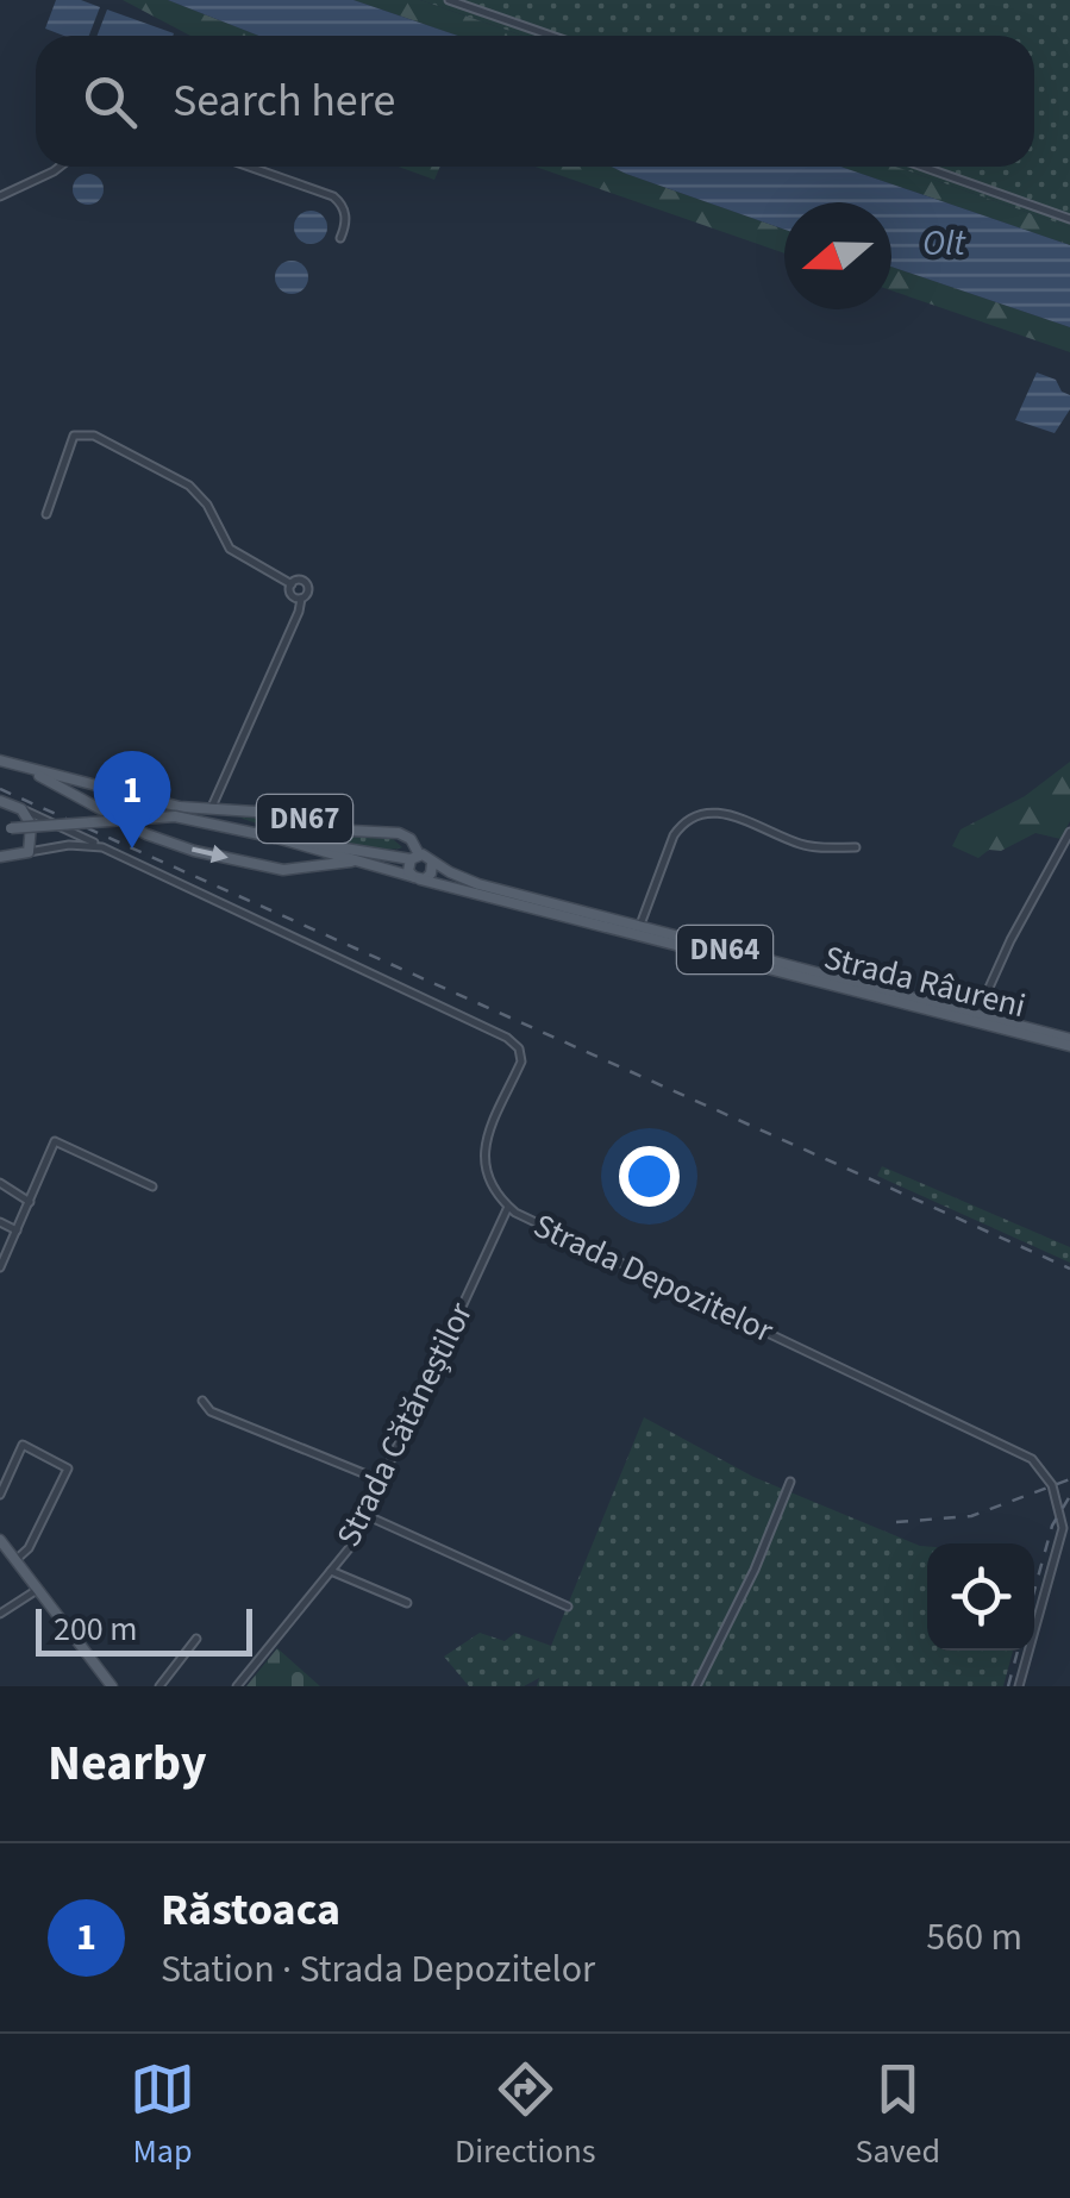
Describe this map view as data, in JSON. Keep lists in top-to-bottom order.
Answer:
{
  "streets": {
    "main road": ["DN67", "DN64", "Strada Râureni"],
    "street": ["Strada Depozitelor", "Strada Cătăneștilor"]
  },
  "crossings": [
    ["DN67", "DN64"],
    ["DN67", "Strada Râureni"],
    ["DN64", "Strada Râureni"],
    ["Strada Depozitelor", "Strada Cătăneștilor"]
  ],
  "water": ["Olt"],
  "scale_bar": "200 m",
  "north": "left",
  "page": {
    "search": "Search here",
    "pins": "1",
    "scale": "200 m",
    "heading": "Nearby",
    "list": [
      {
        "mark": "1",
        "name": "Răstoaca",
        "note": "Station · Strada Depozitelor",
        "value": "560 m"
      }
    ],
    "nav": ["Map", "Directions", "Saved"]
  }
}
